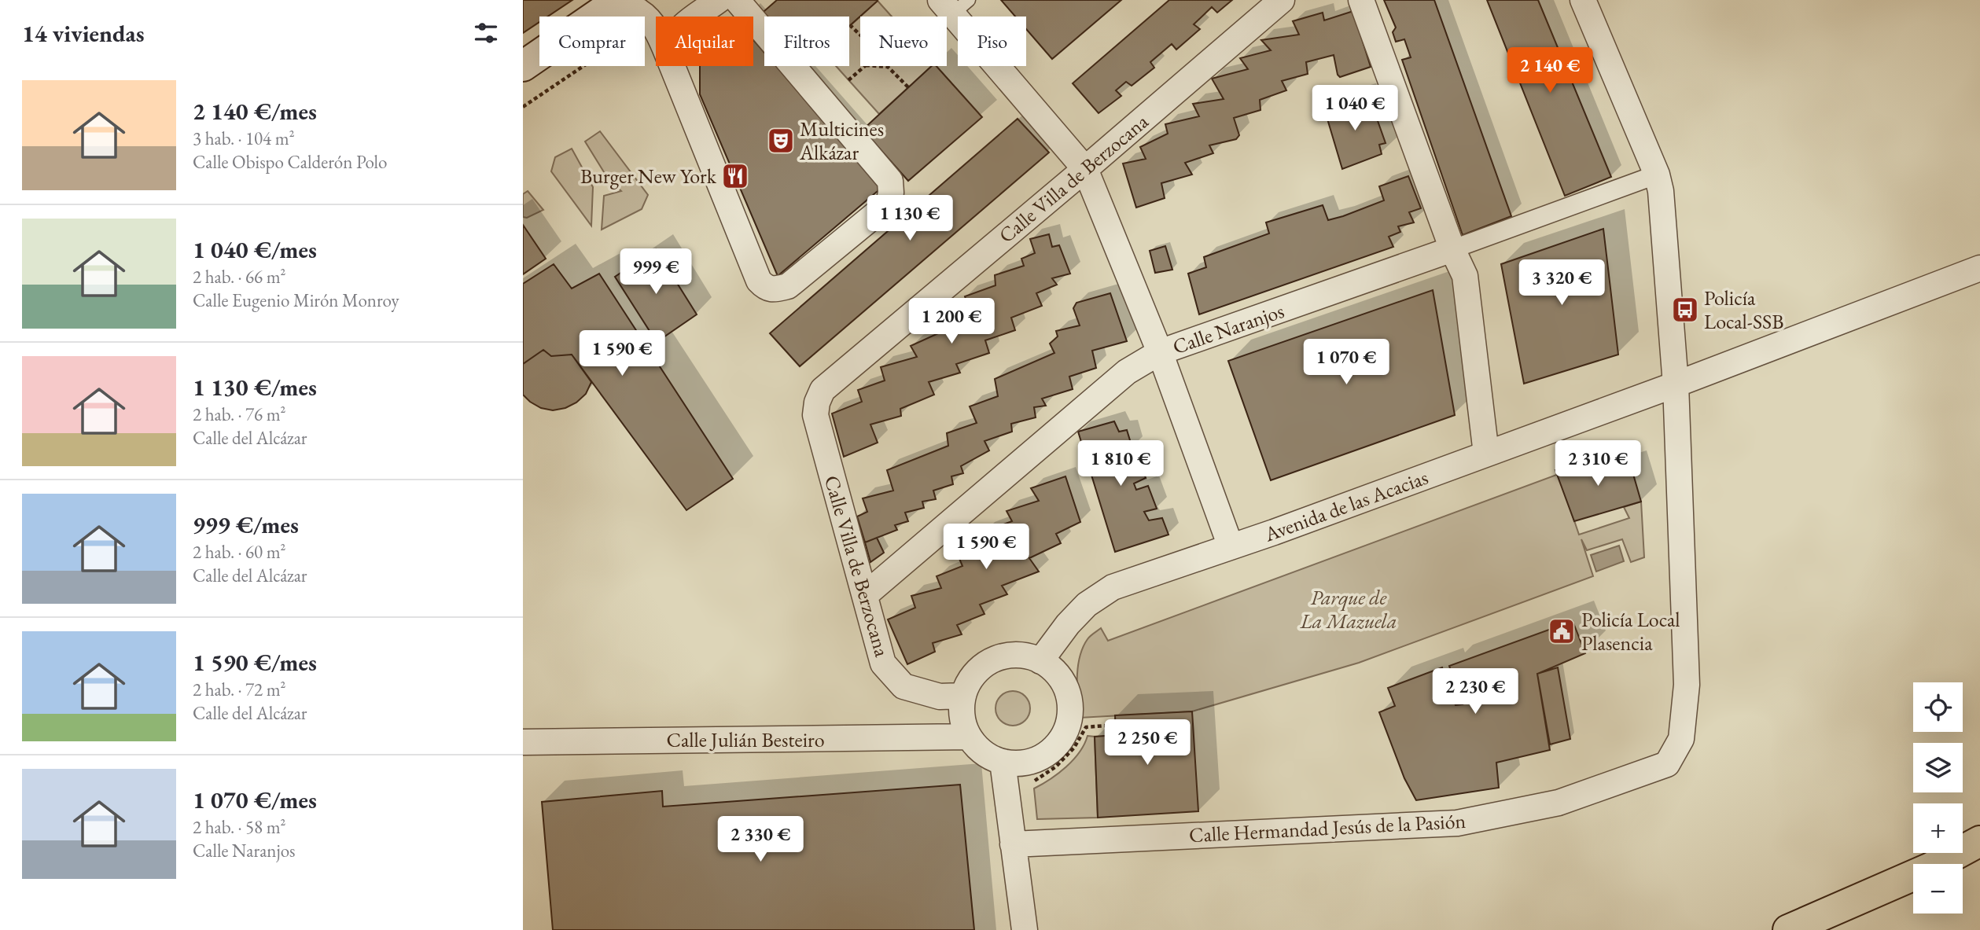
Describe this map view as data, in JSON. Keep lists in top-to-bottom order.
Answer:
{
  "streets": {
    "street": [
      "Calle Villa de Berzocana",
      "Calle Naranjos",
      "Avenida de las Acacias",
      "Calle Julián Besteiro",
      "Calle Hermandad Jesús de la Pasión"
    ]
  },
  "crossings": [
    ["Calle Villa de Berzocana", "Calle Naranjos"],
    ["Calle Villa de Berzocana", "Avenida de las Acacias"],
    ["Calle Villa de Berzocana", "Calle Julián Besteiro"],
    ["Avenida de las Acacias", "Calle Julián Besteiro"],
    ["Avenida de las Acacias", "Calle Hermandad Jesús de la Pasión"]
  ],
  "parks": ["Parque de La Mazuela"],
  "places": {
    "theatre": ["Multicines Alkázar"],
    "restaurant": ["Burger New York"],
    "bus stop": ["Policía Local-SSB"],
    "public building": ["Policía Local Plasencia"]
  },
  "page": {
    "heading": "14 viviendas",
    "chip": [
      "Comprar",
      "Alquilar",
      "Filtros",
      "Nuevo",
      "Piso"
    ],
    "price": [
      "2 140 €",
      "1 040 €",
      "1 130 €",
      "999 €",
      "3 320 €",
      "1 200 €",
      "1 590 €",
      "1 070 €",
      "1 810 €",
      "2 310 €",
      "1 590 €",
      "2 230 €",
      "2 250 €",
      "2 330 €"
    ],
    "list": [
      {
        "name": "2 140 €/mes",
        "note": "3 hab. · 104 m² · Calle Obispo Calderón Polo"
      },
      {
        "name": "1 040 €/mes",
        "note": "2 hab. · 66 m² · Calle Eugenio Mirón Monroy"
      },
      {
        "name": "1 130 €/mes",
        "note": "2 hab. · 76 m² · Calle del Alcázar"
      },
      {
        "name": "999 €/mes",
        "note": "2 hab. · 60 m² · Calle del Alcázar"
      },
      {
        "name": "1 590 €/mes",
        "note": "2 hab. · 72 m² · Calle del Alcázar"
      },
      {
        "name": "1 070 €/mes",
        "note": "2 hab. · 58 m² · Calle Naranjos"
      }
    ],
    "map_buttons": ["+", "−"]
  }
}
